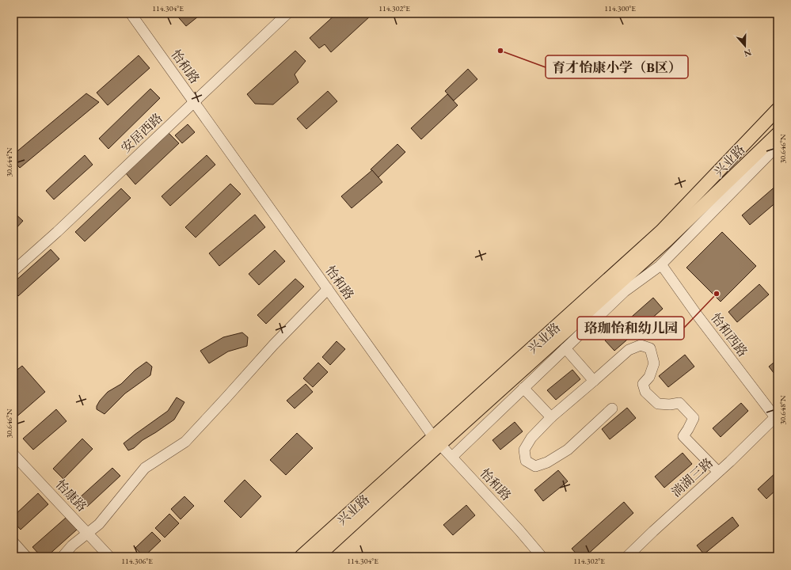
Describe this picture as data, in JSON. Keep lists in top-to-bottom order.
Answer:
{
  "streets": {
    "main road": ["兴业路"],
    "street": [
      "怡和路",
      "安居西路",
      "怡和西路",
      "淌湖三路",
      "怡康路"
    ]
  },
  "crossings": [
    ["怡和路", "安居西路"],
    ["怡和路", "兴业路"],
    ["怡和西路", "淌湖三路"]
  ],
  "places": ["育才怡康小学（B区）", "珞珈怡和幼儿园"],
  "north": "bottom",
  "coordinates": [
    "114.304°E",
    "114.302°E",
    "114.300°E",
    "30.646°N",
    "30.644°N",
    "30.648°N",
    "114.306°E"
  ]
}
